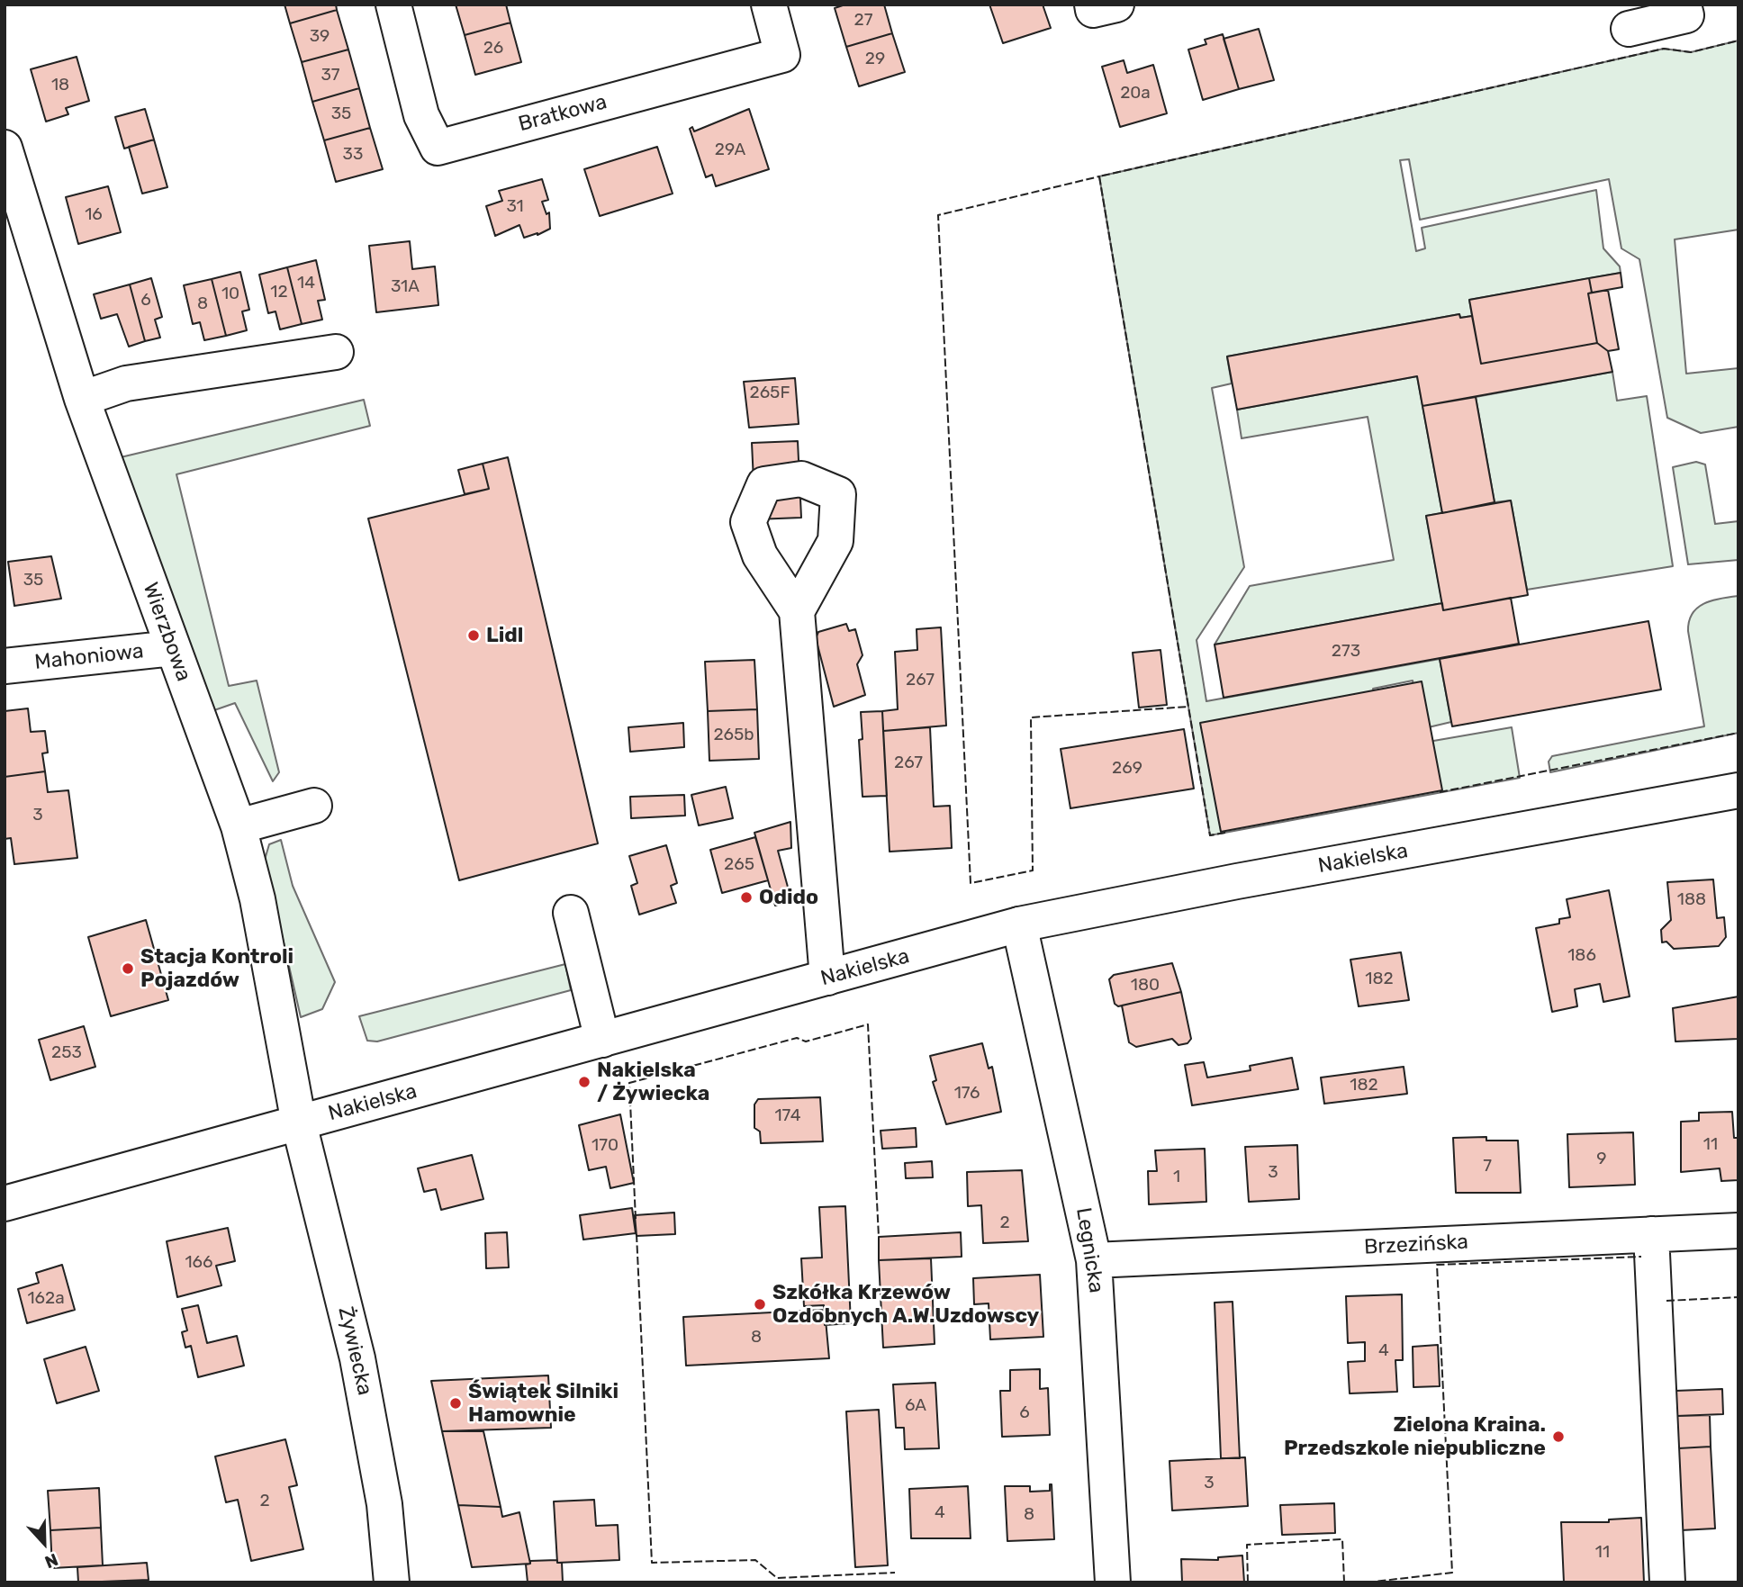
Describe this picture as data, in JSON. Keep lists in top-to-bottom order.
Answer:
{
  "streets": {
    "street": [
      "Bratkowa",
      "Wierzbowa",
      "Mahoniowa",
      "Nakielska",
      "Brzezińska",
      "Legnicka",
      "Żywiecka"
    ]
  },
  "crossings": [
    ["Wierzbowa", "Mahoniowa"],
    ["Wierzbowa", "Nakielska"],
    ["Wierzbowa", "Żywiecka"],
    ["Nakielska", "Legnicka"],
    ["Nakielska", "Żywiecka"],
    ["Brzezińska", "Legnicka"]
  ],
  "places": [
    "Lidl",
    "Odido",
    "Stacja Kontroli Pojazdów",
    "Nakielska / Żywiecka",
    "Szkółka Krzewów Ozdobnych A.W.Uzdowscy",
    "Świątek Silniki Hamownie",
    "Zielona Kraina. Przedszkole niepubliczne"
  ],
  "house_numbers": [
    "27",
    "39",
    "26",
    "29",
    "37",
    "18",
    "20a",
    "35",
    "29A",
    "33",
    "31",
    "16",
    "14",
    "31A",
    "12",
    "10",
    "6",
    "8",
    "265F",
    "35",
    "273",
    "267",
    "265b",
    "267",
    "269",
    "3",
    "265",
    "188",
    "186",
    "182",
    "180",
    "253",
    "182",
    "176",
    "174",
    "11",
    "170",
    "9",
    "7",
    "3",
    "1",
    "2",
    "166",
    "162a",
    "8",
    "4",
    "6A",
    "6",
    "3",
    "2",
    "4",
    "8",
    "11"
  ],
  "north": "bottom"
}
